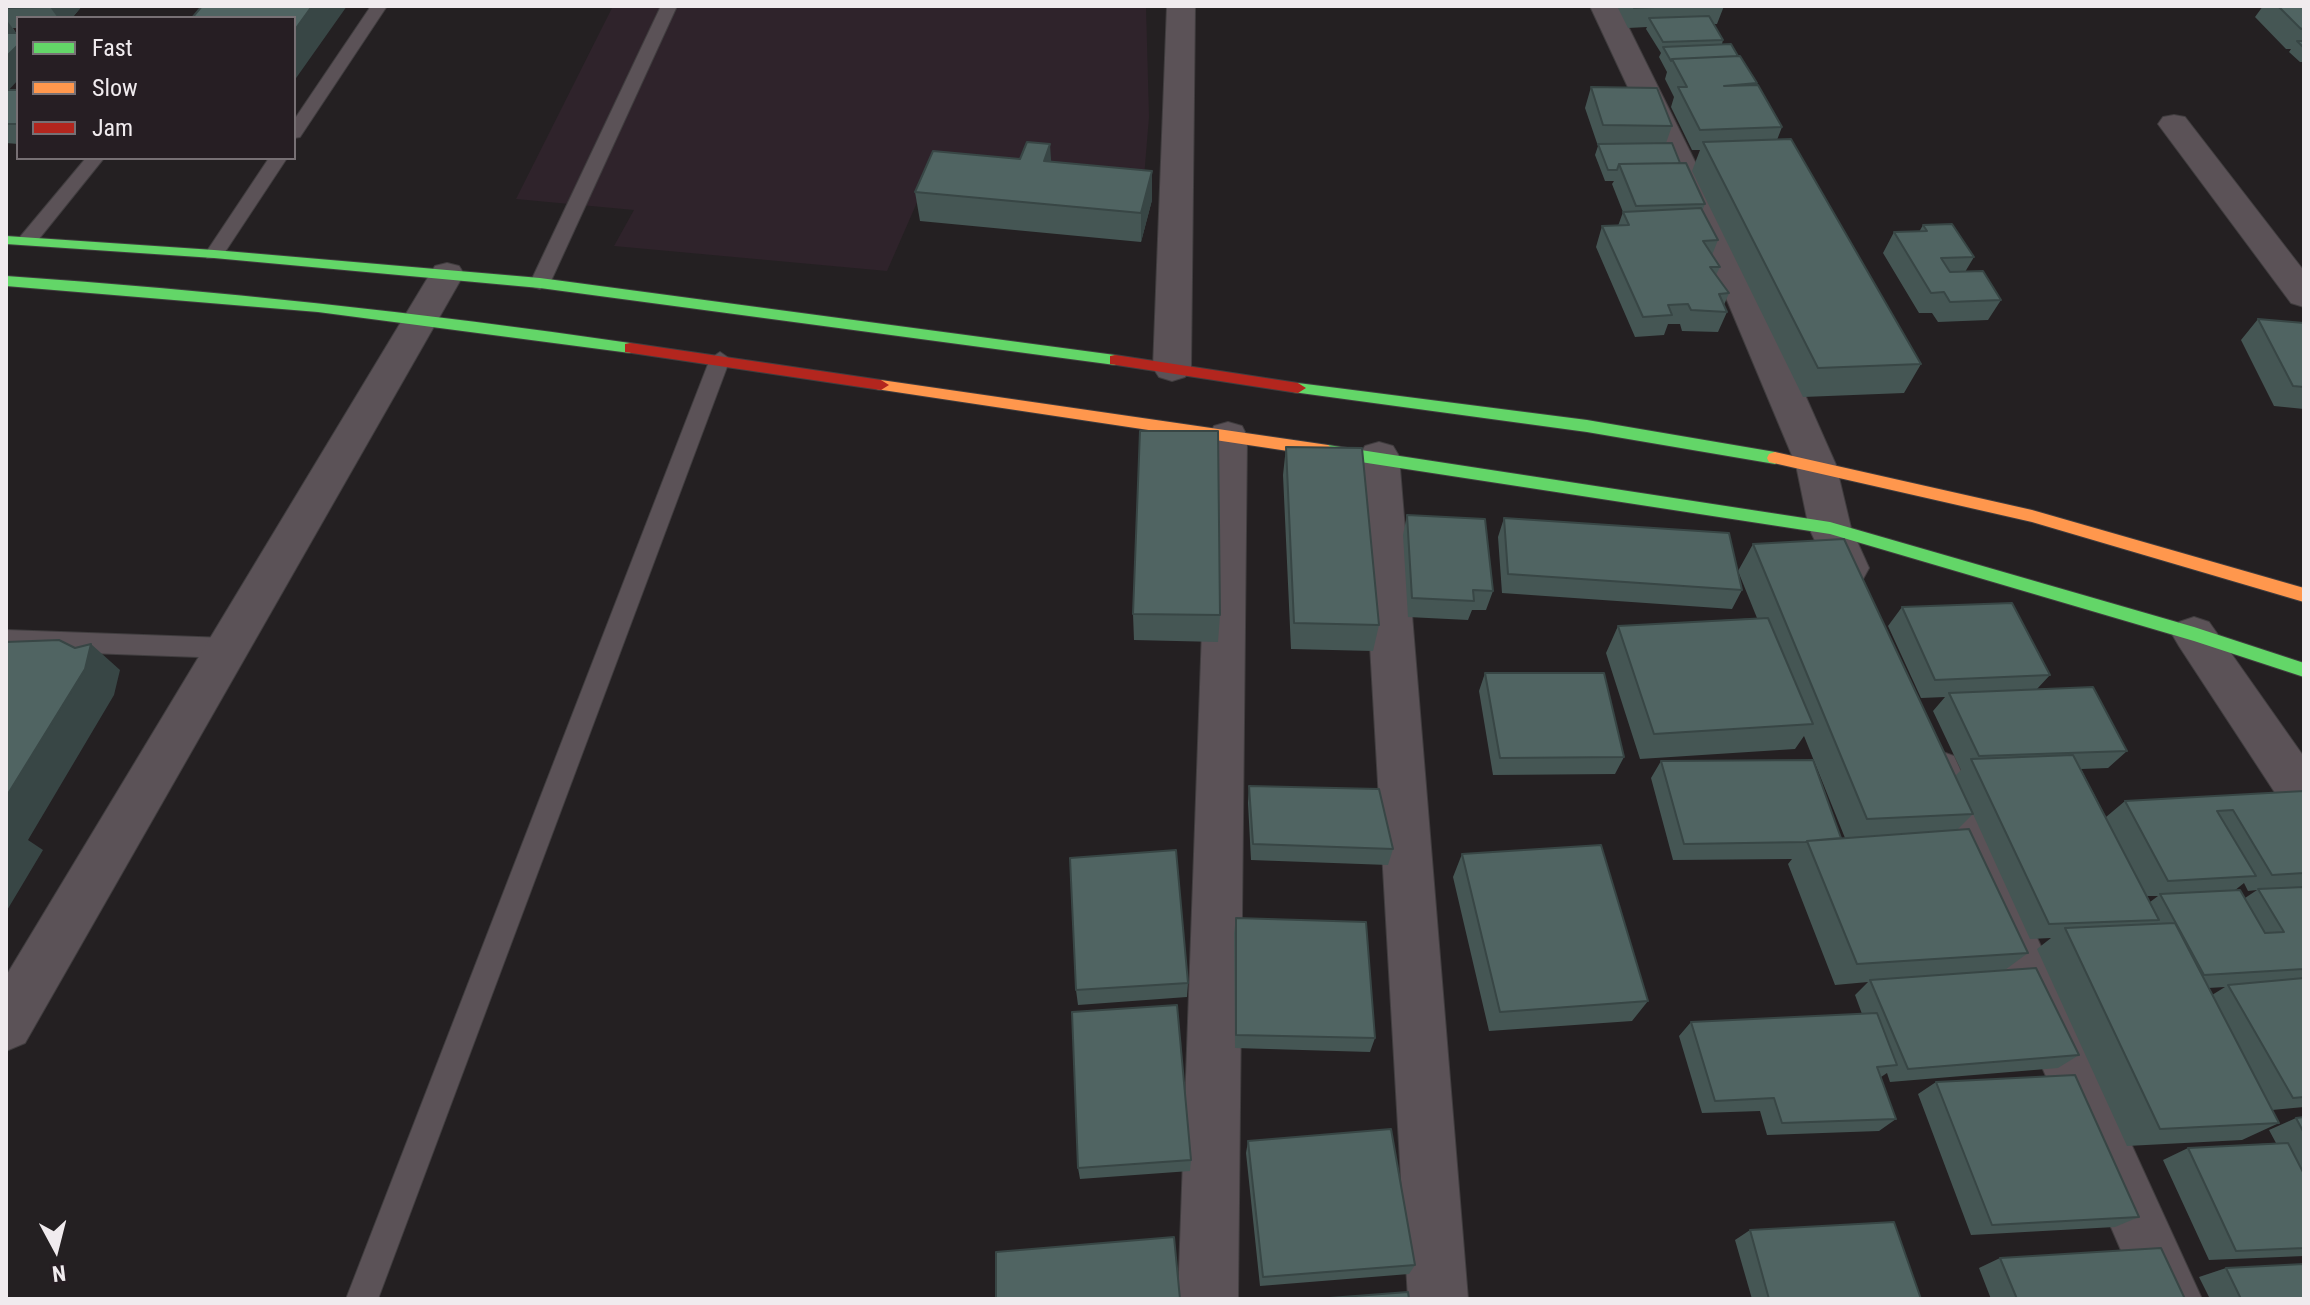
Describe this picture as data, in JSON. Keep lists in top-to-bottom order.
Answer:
{
  "legend": ["Fast", "Slow", "Jam"],
  "north": "bottom"
}
